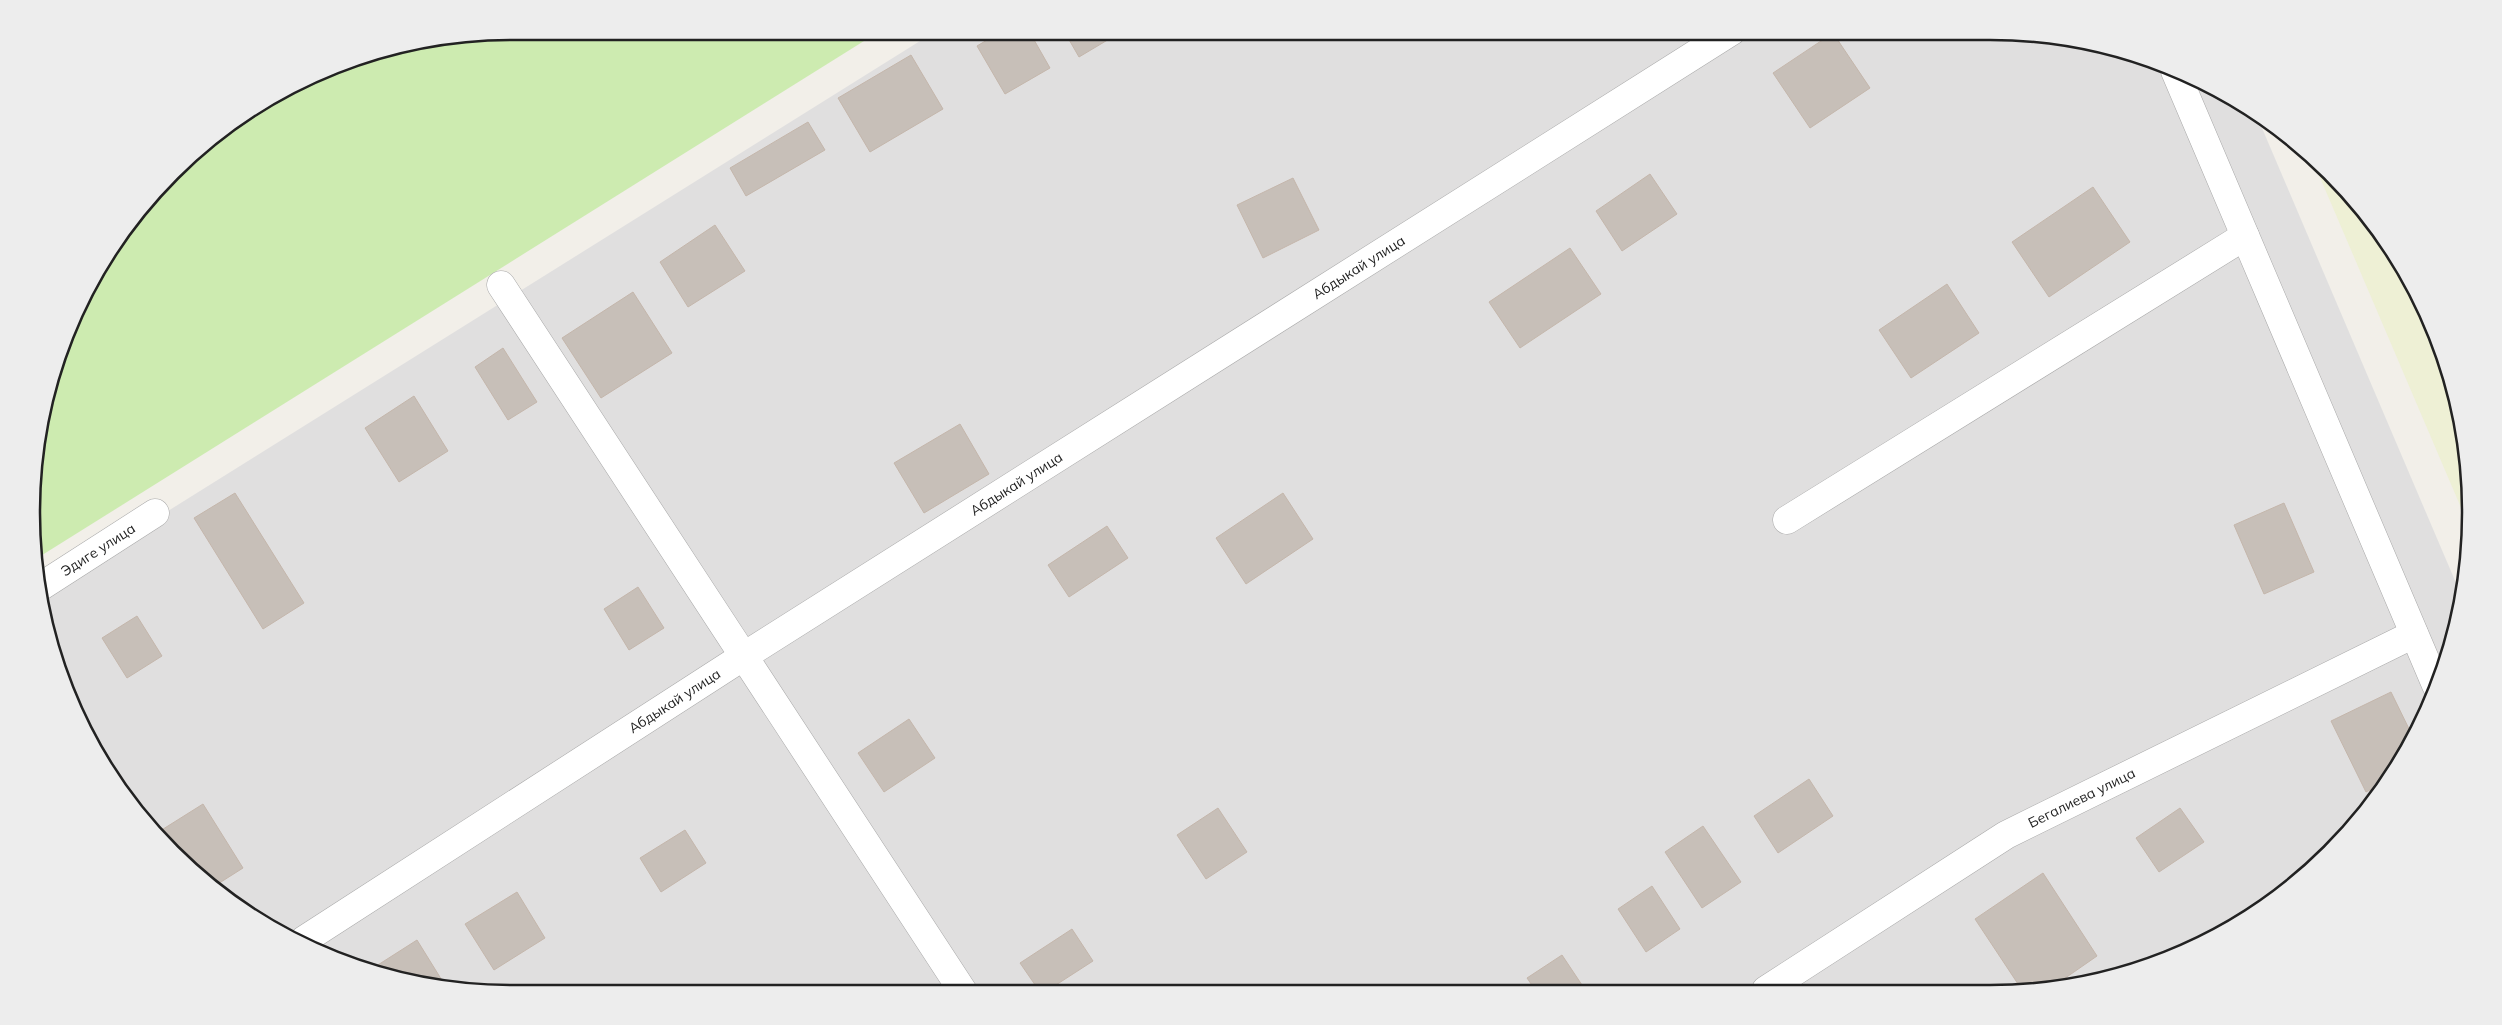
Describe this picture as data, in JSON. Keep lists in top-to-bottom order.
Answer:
{
  "streets": {
    "street": ["Абдыкай улица", "Эдиге улица", "Бегалиева улица"]
  }
}
